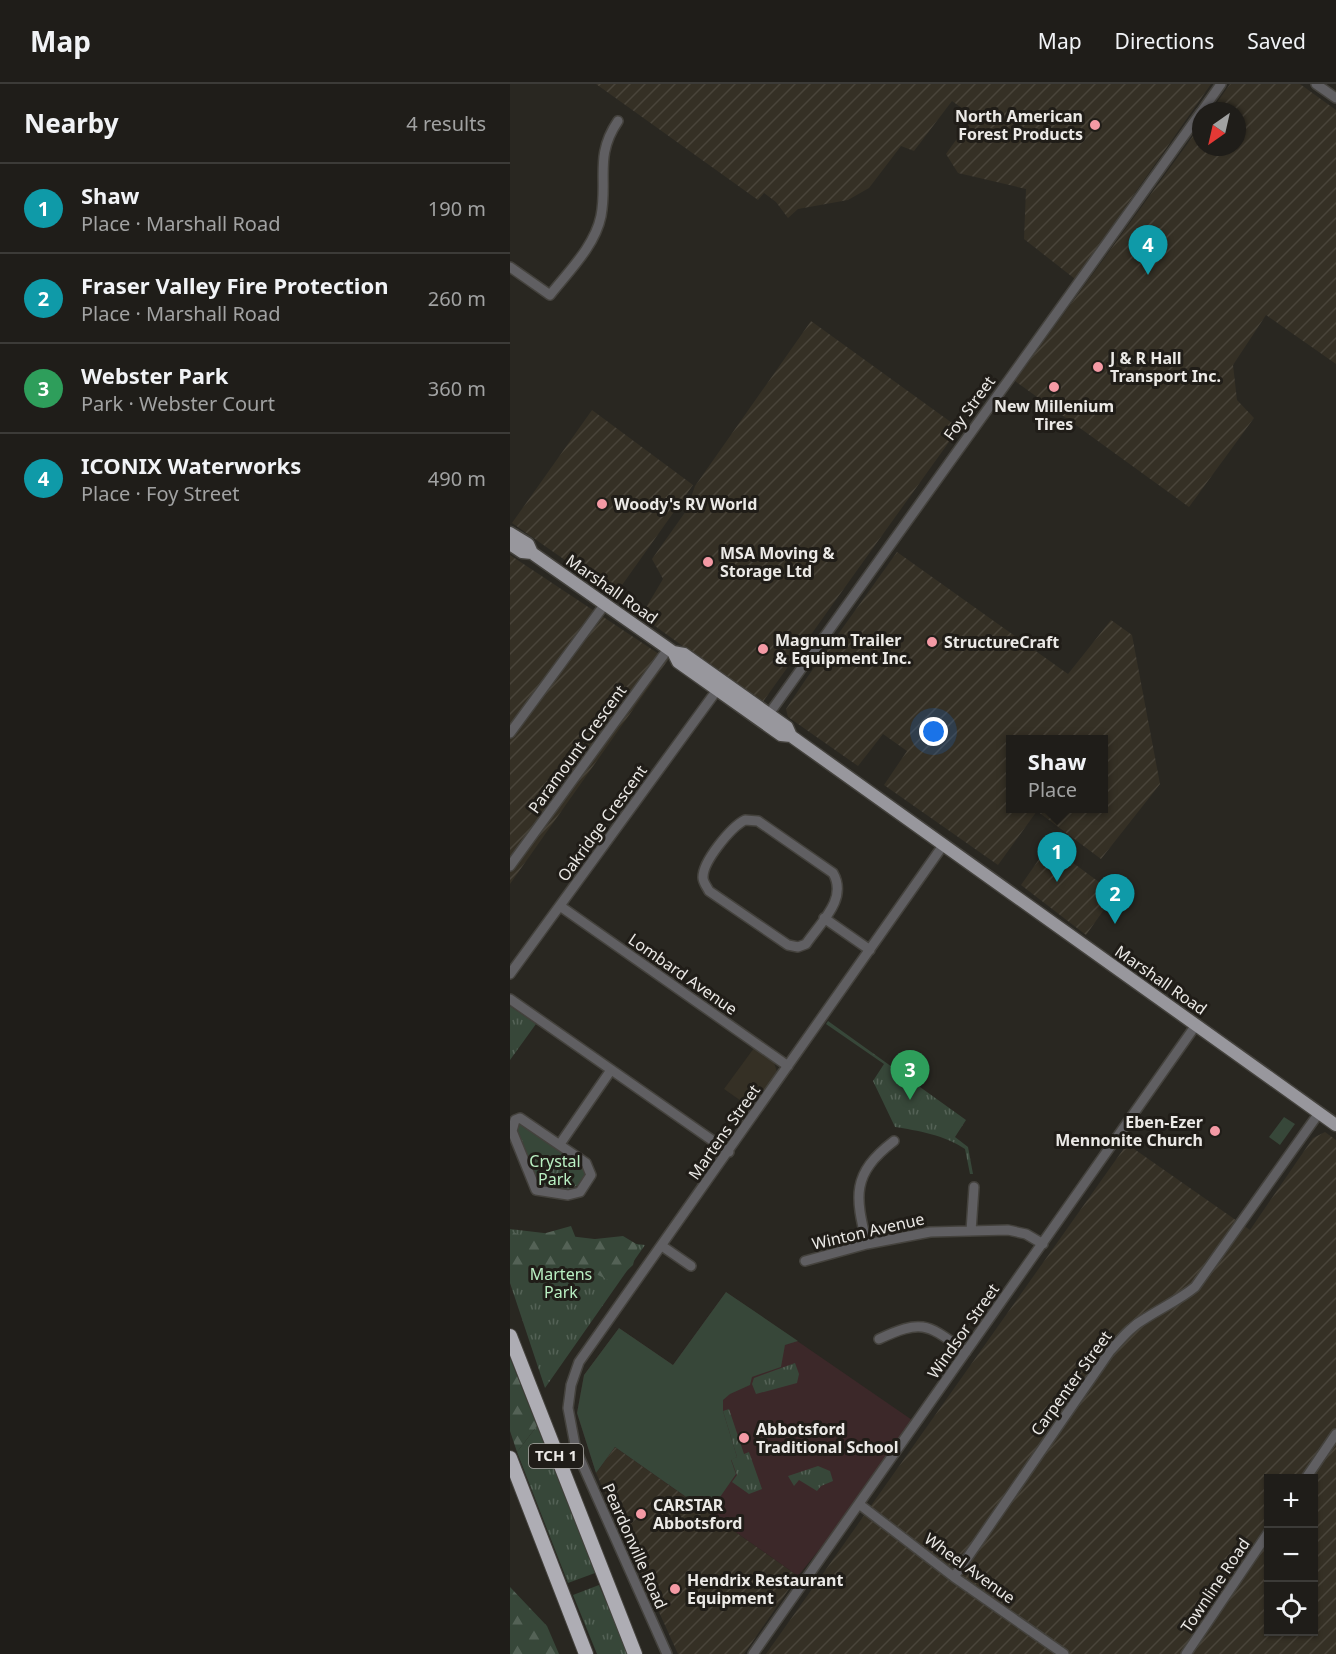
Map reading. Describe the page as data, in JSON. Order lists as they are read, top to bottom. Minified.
{"streets":{"highway":["TCH 1"],"main road":["Marshall Road"],"street":["Foy Street","Paramount Crescent","Oakridge Crescent","Lombard Avenue","Martens Street","Winton Avenue","Windsor Street","Carpenter Street","Peardonville Road","Wheel Avenue","Townline Road"]},"crossings":[["Foy Street","Marshall Road"],["Marshall Road","Paramount Crescent"],["Marshall Road","Oakridge Crescent"],["Marshall Road","Martens Street"],["Marshall Road","Windsor Street"],["Marshall Road","Carpenter Street"],["Oakridge Crescent","Lombard Avenue"],["Lombard Avenue","Martens Street"],["Martens Street","Peardonville Road"],["Winton Avenue","Windsor Street"],["Windsor Street","Wheel Avenue"],["Carpenter Street","Wheel Avenue"]],"parks":["Crystal Park","Martens Park"],"places":["North American Forest Products","J & R Hall Transport Inc.","New Millenium Tires","Woody's RV World","MSA Moving & Storage Ltd","StructureCraft","Magnum Trailer & Equipment Inc.","Eben-Ezer Mennonite Church","Abbotsford Traditional School","CARSTAR Abbotsford","Hendrix Restaurant Equipment"],"north":"bottom left","page":{"header":"Map","nav":["Map","Directions","Saved"],"heading":["Nearby","4 results"],"list":[{"mark":"1","name":"Shaw","note":"Place · Marshall Road","value":"190 m"},{"mark":"2","name":"Fraser Valley Fire Protection","note":"Place · Marshall Road","value":"260 m"},{"mark":"3","name":"Webster Park","note":"Park · Webster Court","value":"360 m"},{"mark":"4","name":"ICONIX Waterworks","note":"Place · Foy Street","value":"490 m"}],"pins":["4","1","2","3"],"popup":["Shaw","Place"],"map_buttons":["+","−"]}}
